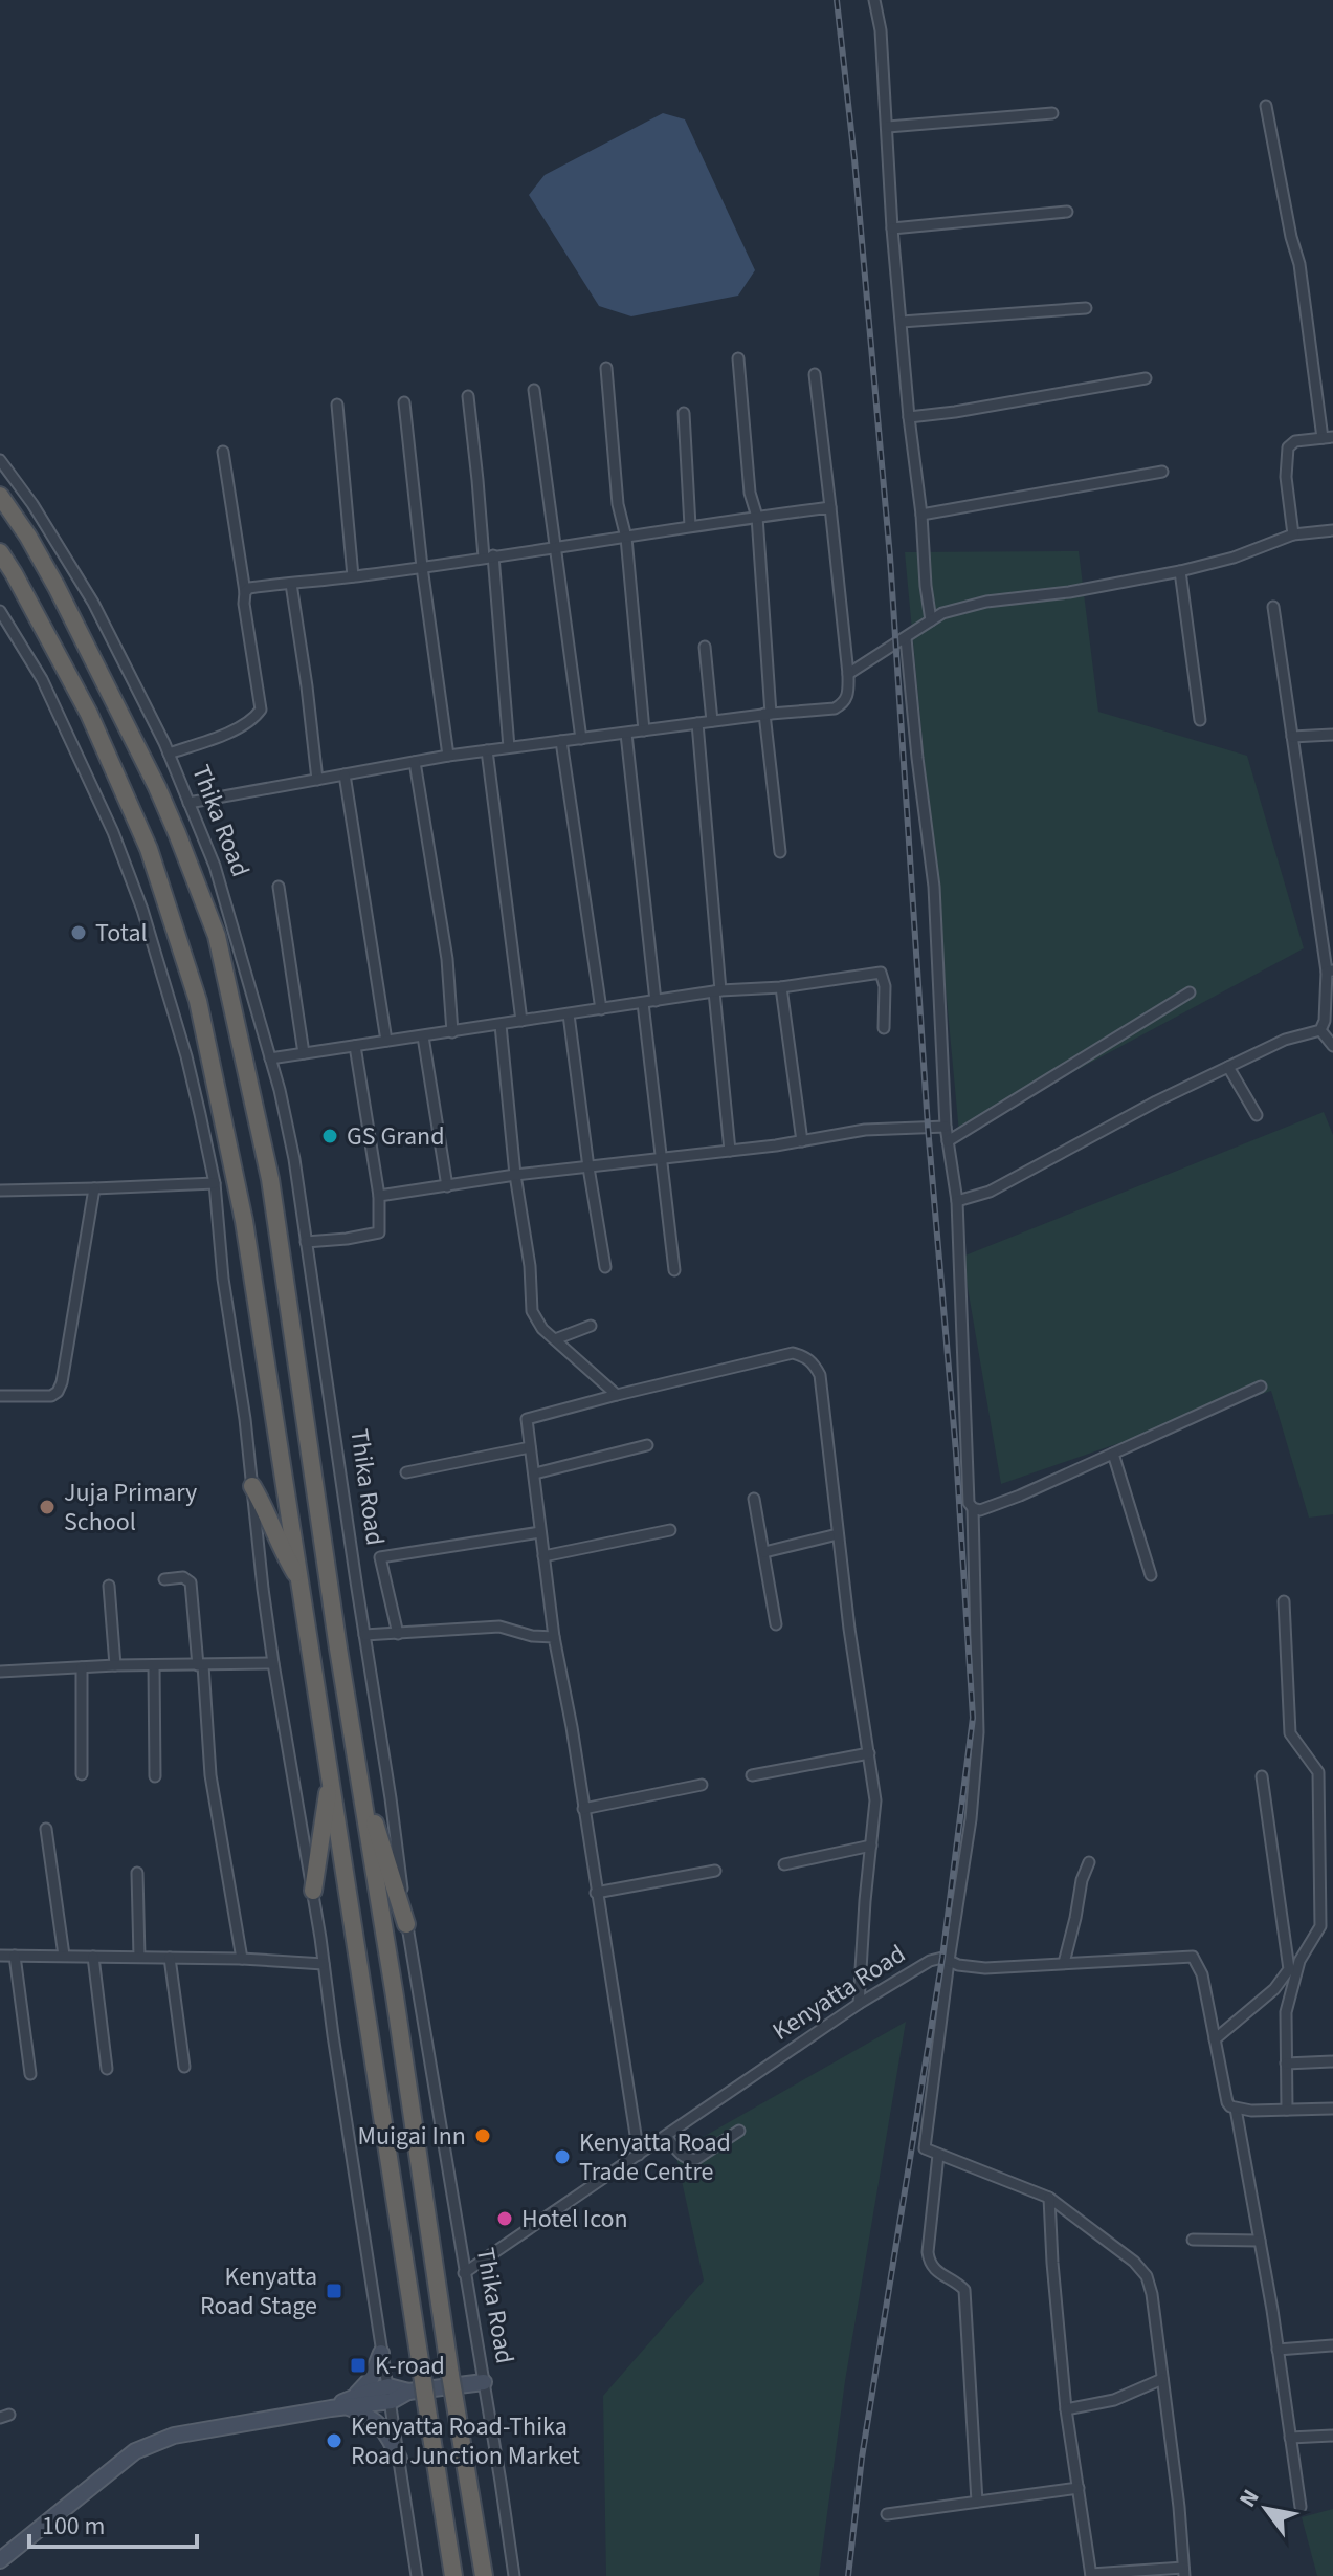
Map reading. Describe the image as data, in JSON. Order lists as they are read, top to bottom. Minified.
{"streets":{"highway":["Thika Road"],"street":["Kenyatta Road"]},"crossings":[["Thika Road","Kenyatta Road"]],"places":{"other":["Total","GS Grand","Juja Primary School","Muigai Inn","Kenyatta Road Trade Centre","Hotel Icon","Kenyatta Road-Thika Road Junction Market"],"transit":["Kenyatta Road Stage","K-road"]},"scale_bar":"100 m","north":"top left"}
